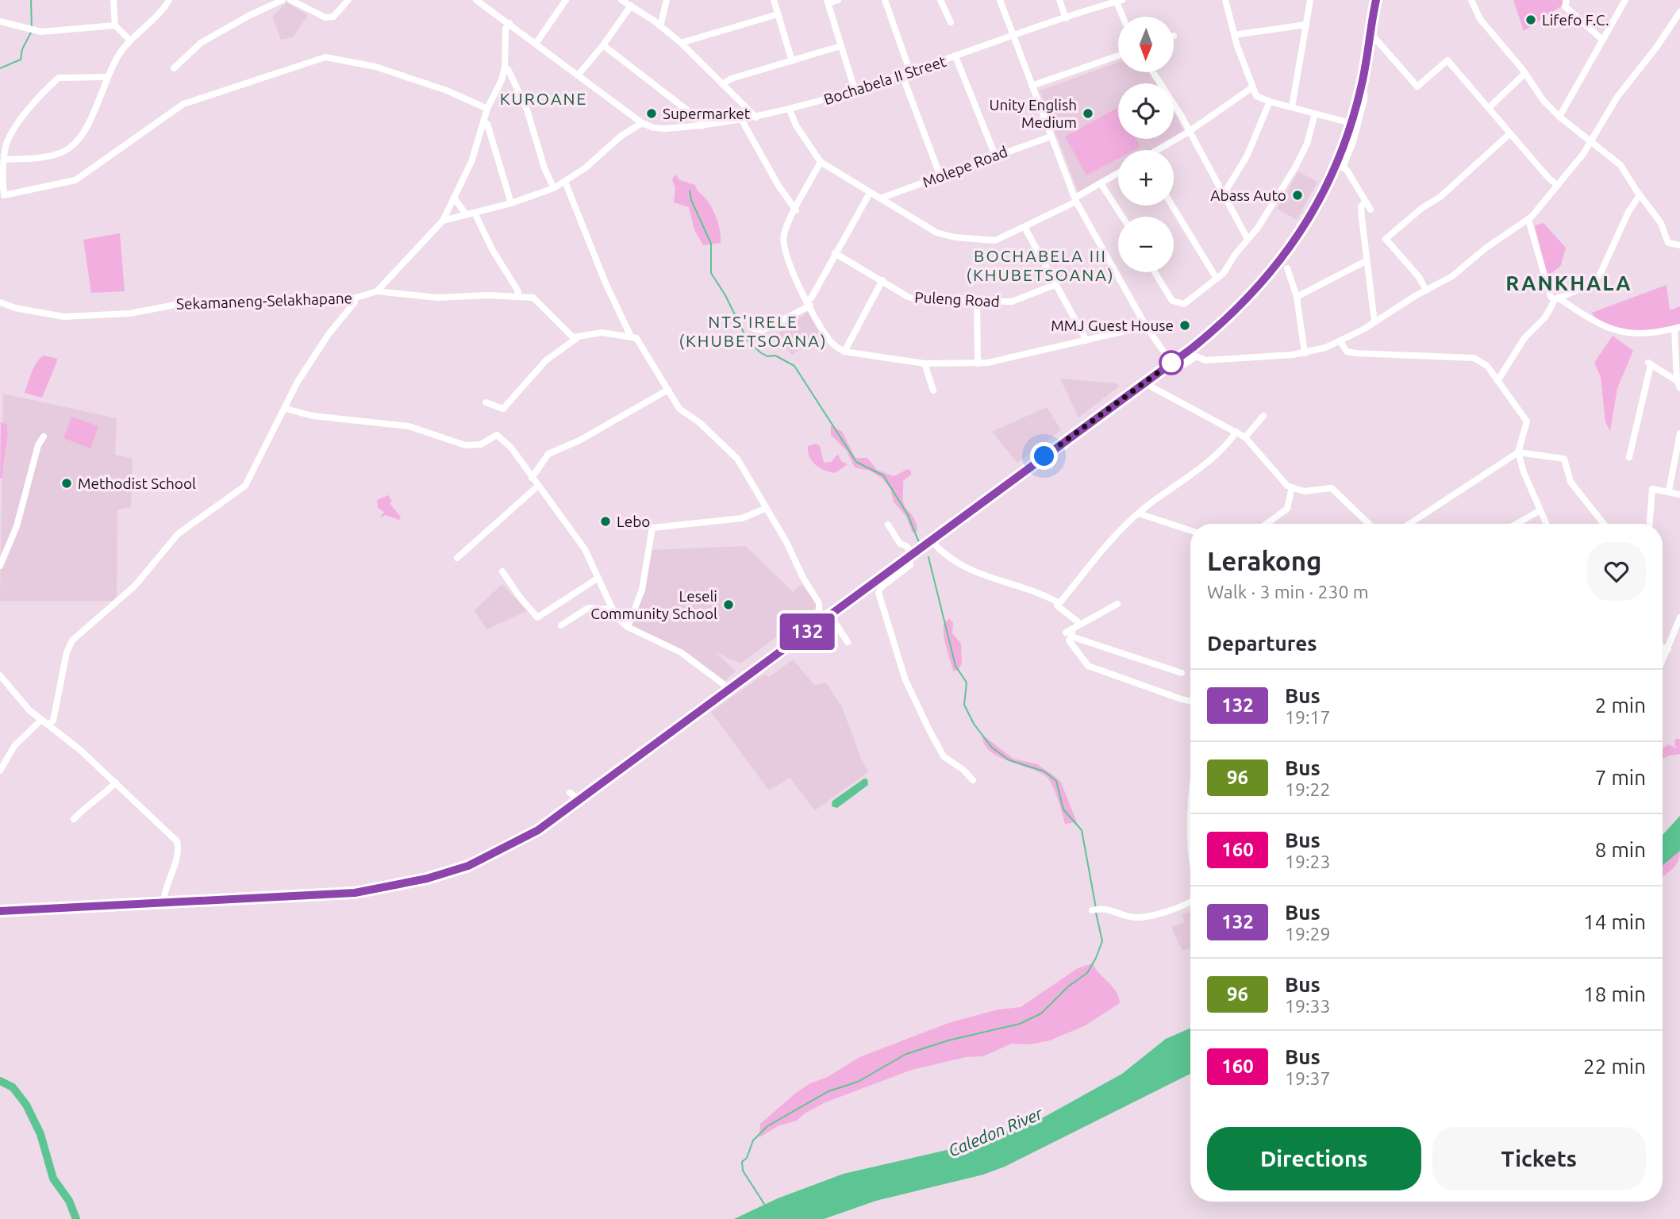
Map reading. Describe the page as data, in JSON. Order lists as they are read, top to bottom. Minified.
{"streets":{"street":["Bochabela II Street","Molepe Road","Puleng Road","Sekamaneng-Selakhapane"]},"districts":["KUROANE","BOCHABELA III (KHUBETSOANA)","RANKHALA","NTS'IRELE (KHUBETSOANA)"],"water":["Caledon River"],"places":["Lifefo F.C.","Supermarket","Unity English Medium","Abass Auto","MMJ Guest House","Methodist School","Lebo","Leseli Community School"],"lines":["bus line 132"],"north":"bottom","page":{"on_map":"132","map_buttons":["+","−"],"heading":[["Lerakong","Walk · 3 min · 230 m"],"Departures"],"list":[{"mark":"132","name":"Bus","note":"19:17","value":"2 min"},{"mark":"96","name":"Bus","note":"19:22","value":"7 min"},{"mark":"160","name":"Bus","note":"19:23","value":"8 min"},{"mark":"132","name":"Bus","note":"19:29","value":"14 min"},{"mark":"96","name":"Bus","note":"19:33","value":"18 min"},{"mark":"160","name":"Bus","note":"19:37","value":"22 min"}],"buttons":["Directions","Tickets"]}}
